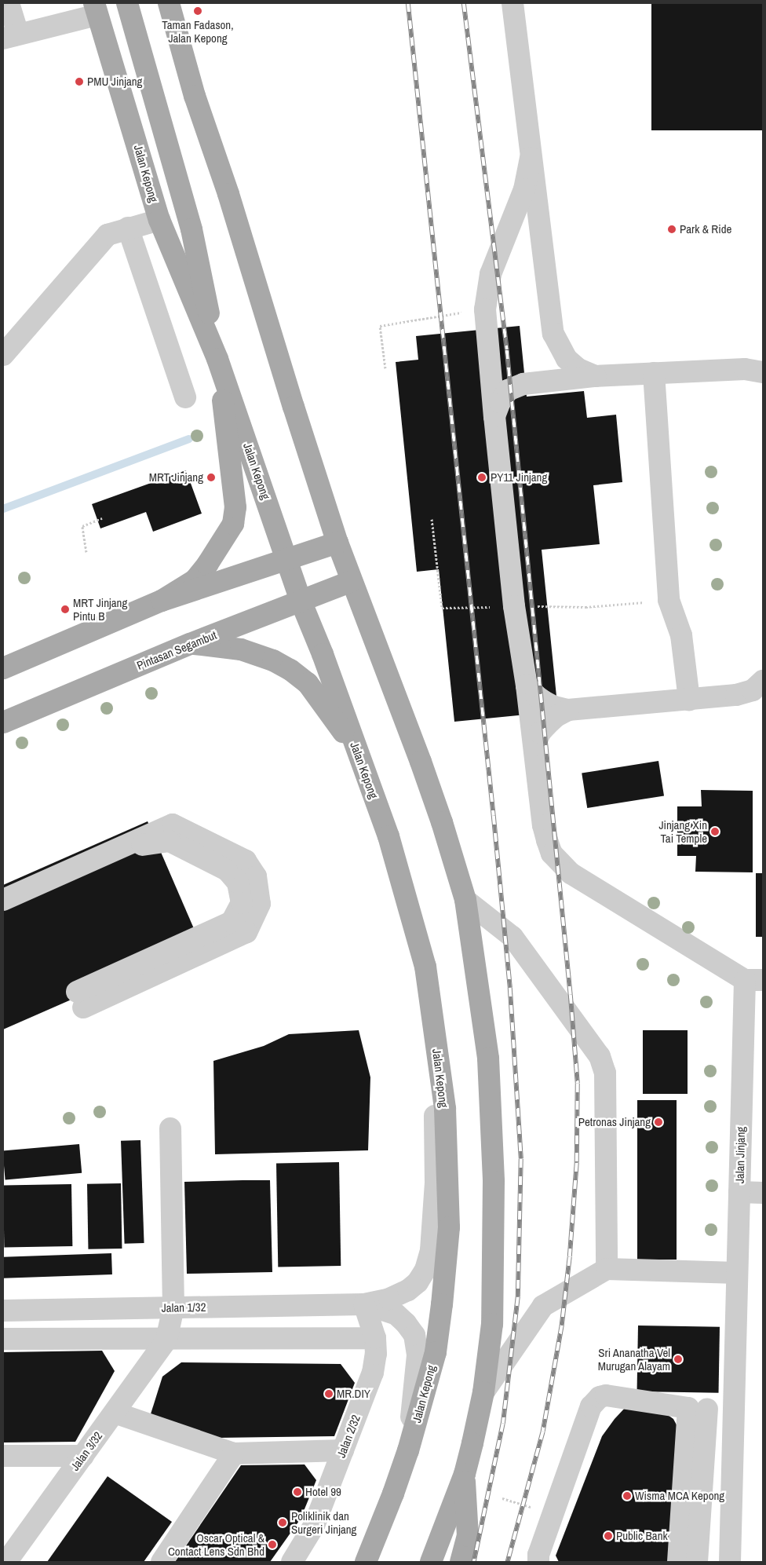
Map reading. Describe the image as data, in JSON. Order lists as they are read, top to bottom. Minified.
{"streets":{"main road":["Jalan Kepong","Pintasan Segambut"],"street":["Jalan Jinjang","Jalan 1/32","Jalan 2/32","Jalan 3/32"]},"crossings":[["Jalan Kepong","Pintasan Segambut"],["Jalan Kepong","Jalan 1/32"],["Jalan 1/32","Jalan 2/32"]],"places":["Taman Fadason, Jalan Kepong","PMU Jinjang","Park & Ride","MRT Jinjang","PY11 Jinjang","MRT Jinjang Pintu B","Jinjang Xin Tai Temple","Petronas Jinjang","Sri Ananatha Vel Murugan Alayam","MR.DIY","Hotel 99","Wisma MCA Kepong","Poliklinik dan Surgeri Jinjang","Public Bank","Oscar Optical & Contact Lens Sdn Bhd"]}
